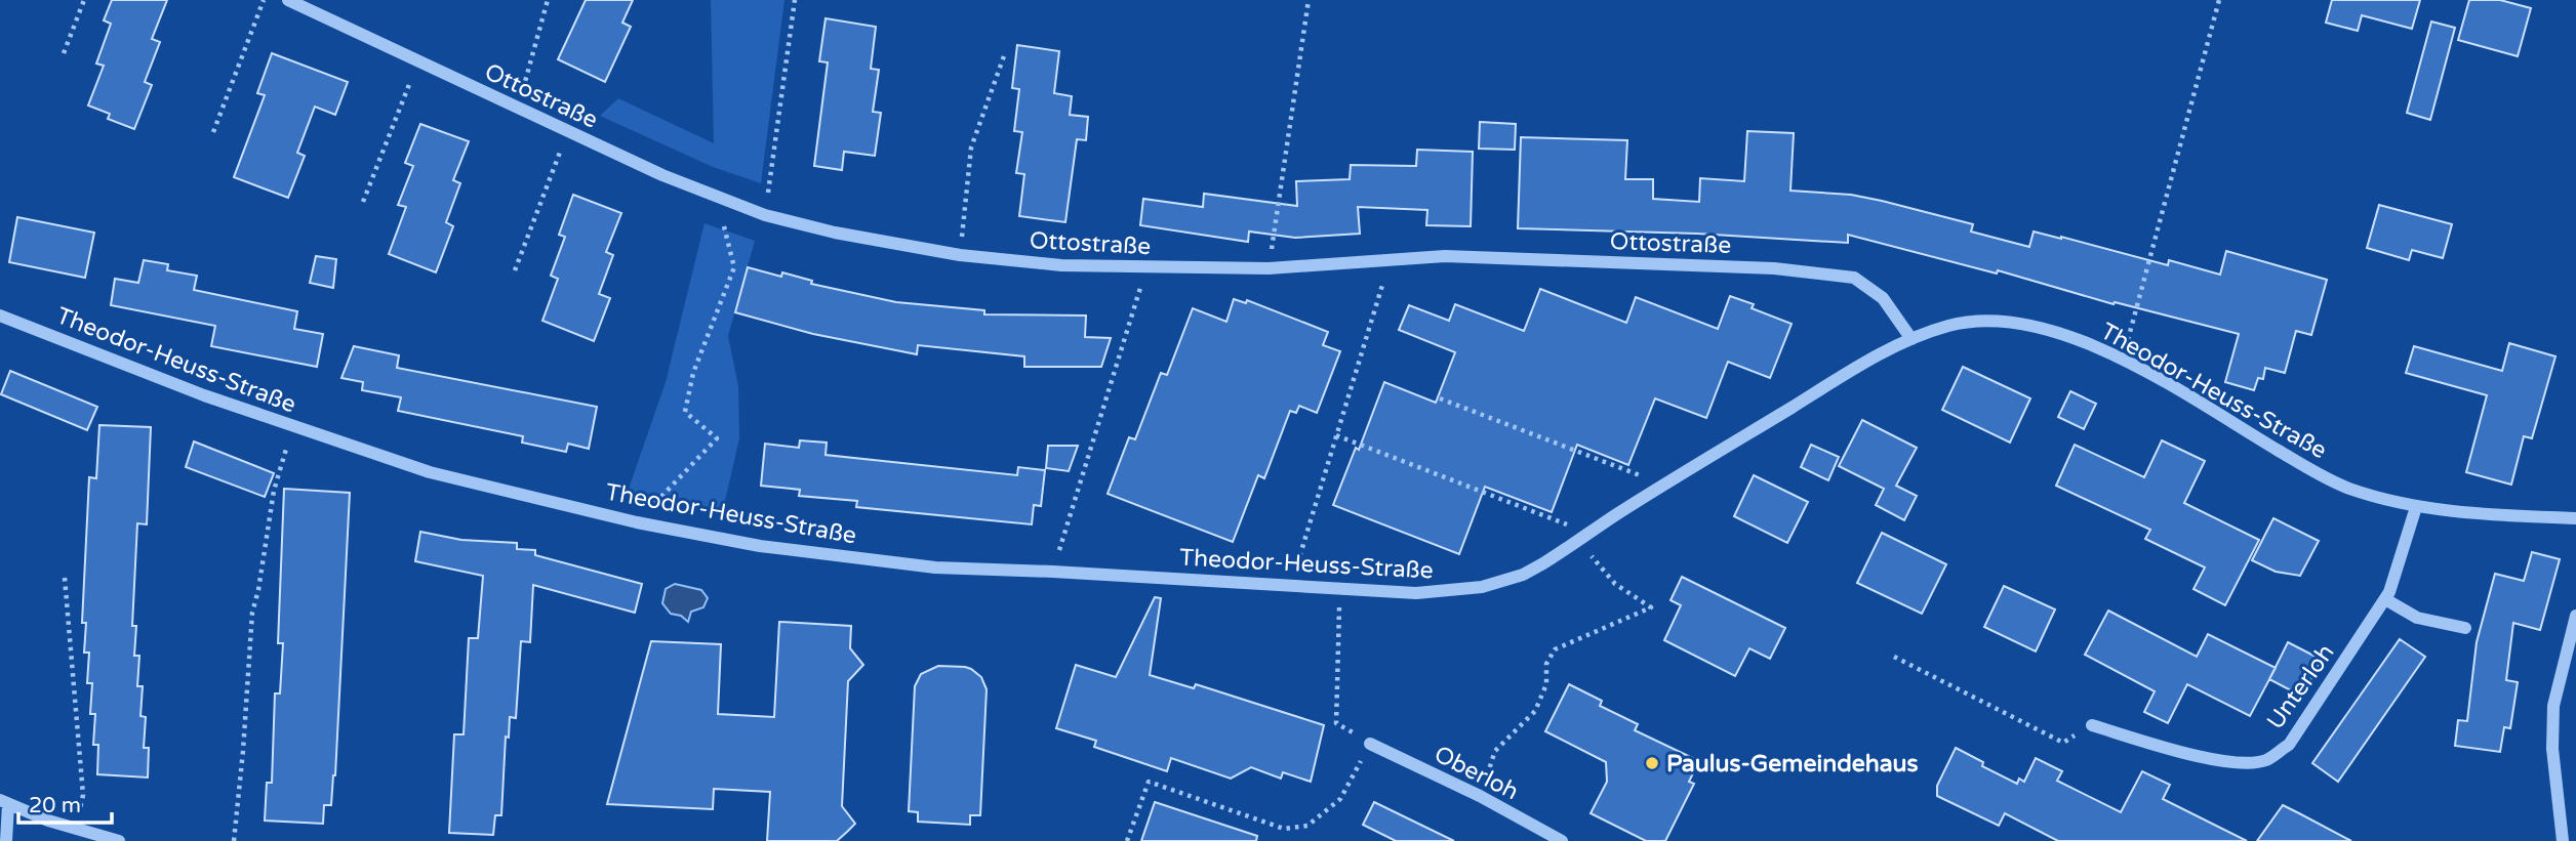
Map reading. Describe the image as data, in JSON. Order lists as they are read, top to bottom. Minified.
{"streets":{"street":["Ottostraße","Theodor-Heuss-Straße","Unterloh","Oberloh"]},"crossings":[["Ottostraße","Theodor-Heuss-Straße"],["Theodor-Heuss-Straße","Unterloh"]],"places":["Paulus-Gemeindehaus"],"scale_bar":"20 m"}
